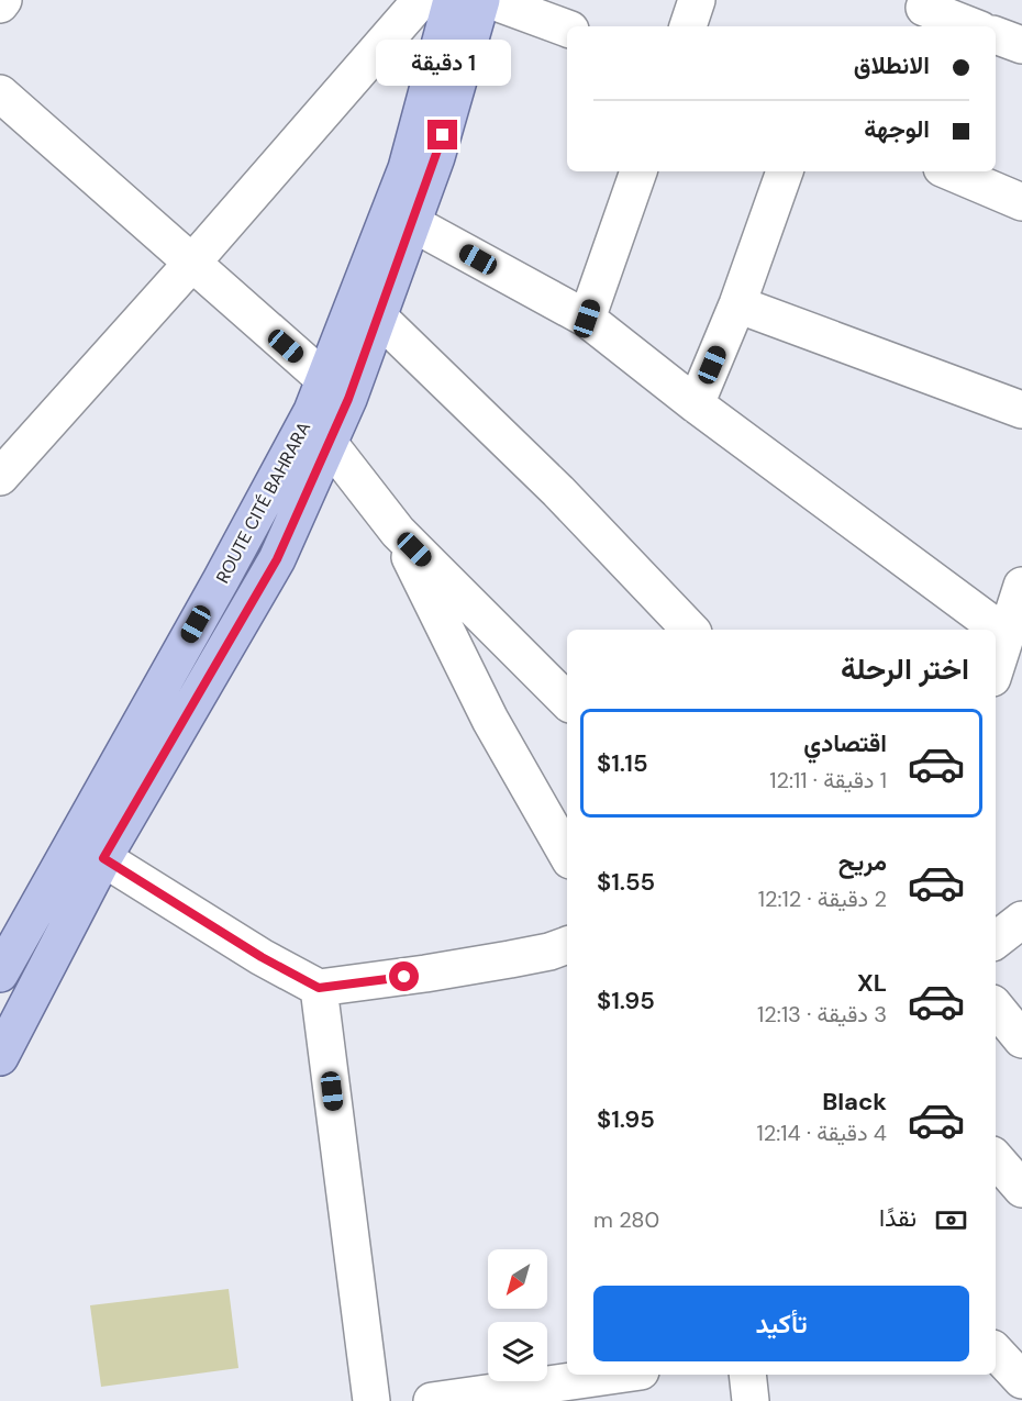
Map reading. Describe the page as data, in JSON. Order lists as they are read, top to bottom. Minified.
{"streets":{"main road":["ROUTE CITÉ BAHRARA"]},"north":"bottom left","page":{"banner":["الانطلاق","الوجهة"],"bubble":"1 دقيقة","heading":"اختر الرحلة","list":[{"name":"اقتصادي","note":"1 دقيقة · 12:11","value":"$1.15"},{"name":"مريح","note":"2 دقيقة · 12:12","value":"$1.55"},{"name":"XL","note":"3 دقيقة · 12:13","value":"$1.95"},{"name":"Black","note":"4 دقيقة · 12:14","value":"$1.95"}],"pay":["نقدًا","280 m"],"buttons":"تأكيد"}}
